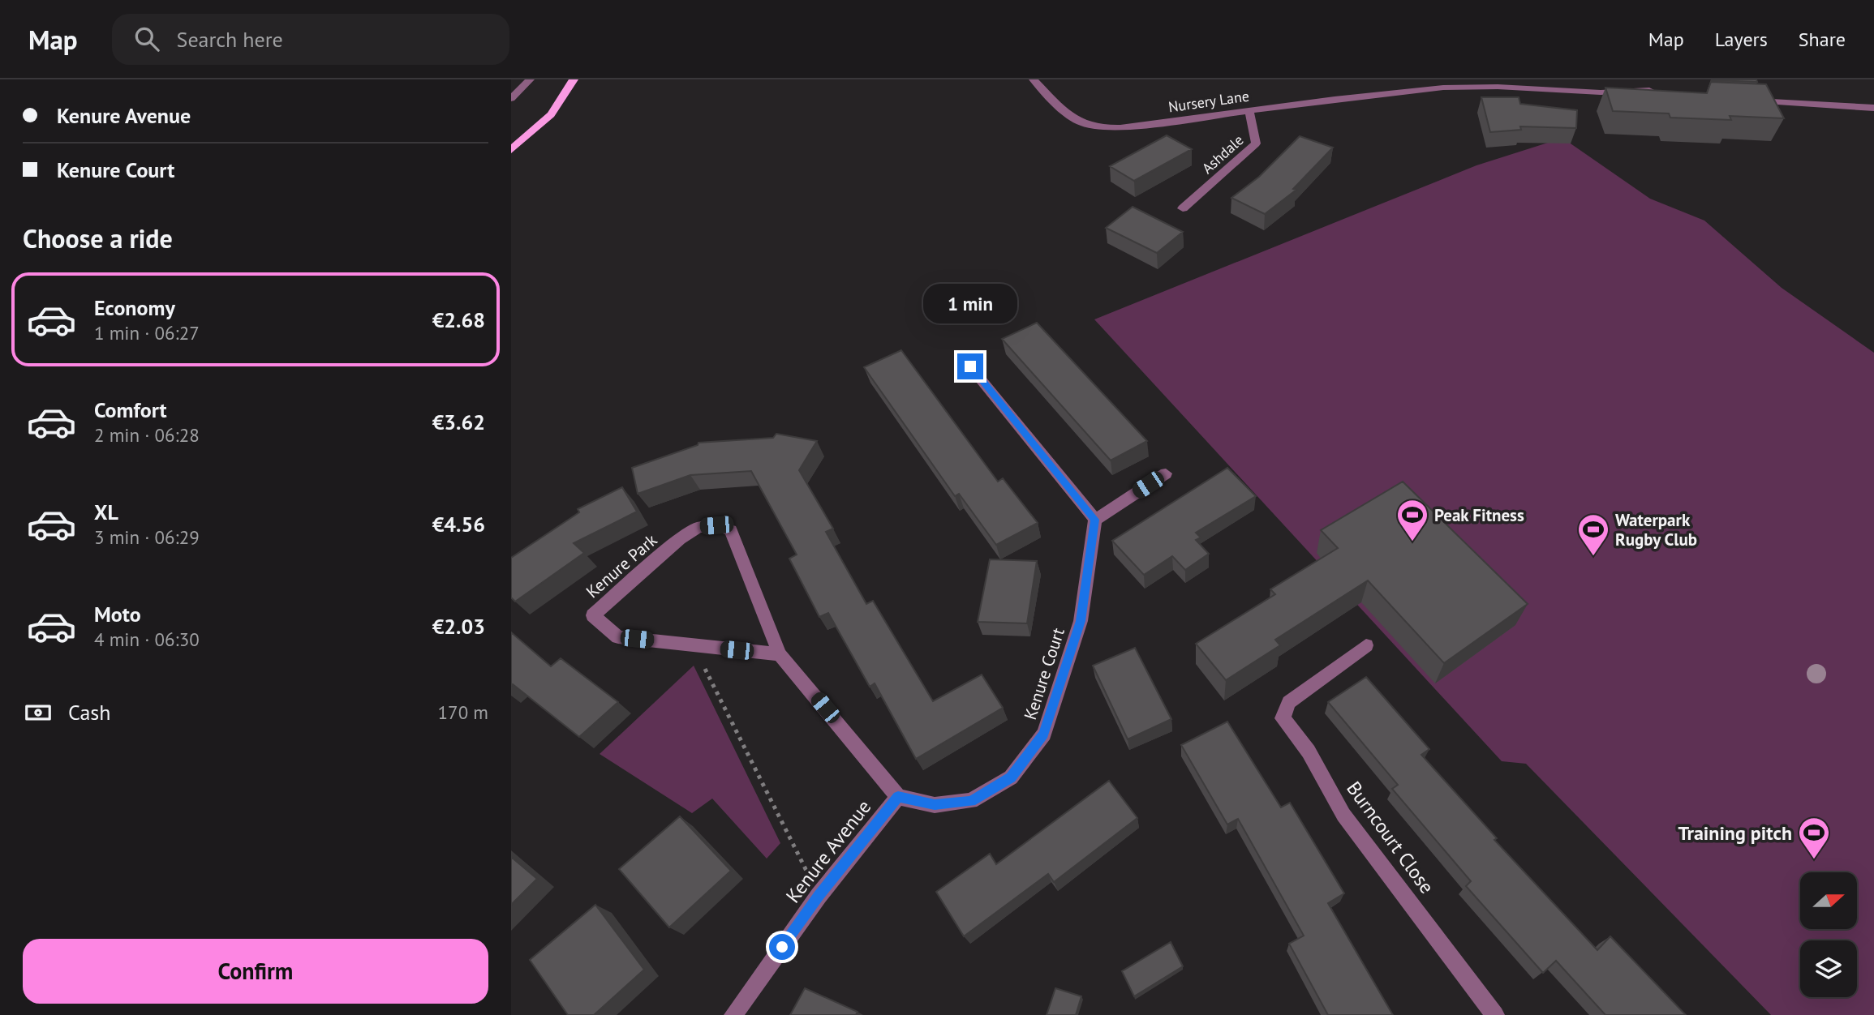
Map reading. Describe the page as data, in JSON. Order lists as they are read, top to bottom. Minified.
{"streets":{"street":["Nursery Lane","Ashdale","Kenure Park","Kenure Court","Burncourt Close","Kenure Avenue"]},"crossings":[["Nursery Lane","Ashdale"],["Kenure Park","Kenure Court"],["Kenure Park","Kenure Avenue"],["Kenure Court","Kenure Avenue"]],"places":{"sports":["Peak Fitness","Waterpark Rugby Club","Training pitch"]},"north":"right","page":{"header":"Map","search":"Search here","nav":["Map","Layers","Share"],"banner":["Kenure Avenue","Kenure Court"],"heading":"Choose a ride","list":[{"name":"Economy","note":"1 min · 06:27","value":"€2.68"},{"name":"Comfort","note":"2 min · 06:28","value":"€3.62"},{"name":"XL","note":"3 min · 06:29","value":"€4.56"},{"name":"Moto","note":"4 min · 06:30","value":"€2.03"}],"bubble":"1 min","pay":["Cash","170 m"],"buttons":"Confirm"}}
